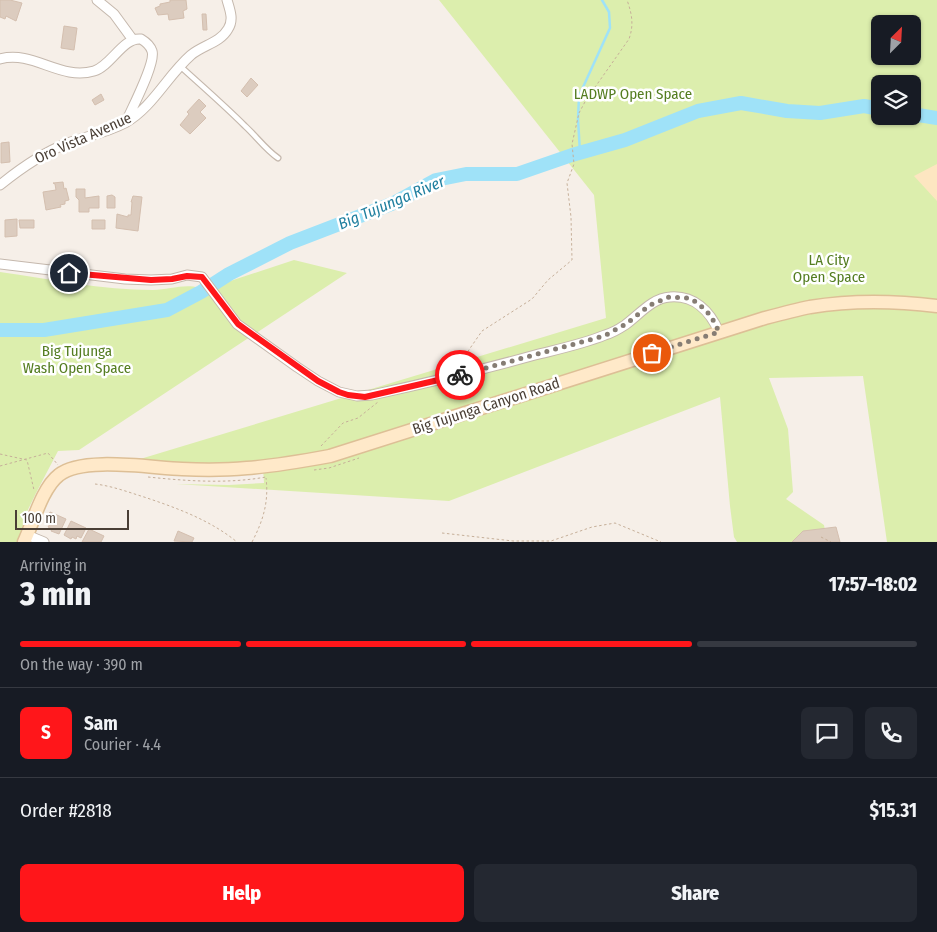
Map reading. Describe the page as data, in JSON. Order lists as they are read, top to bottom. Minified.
{"streets":{"street":["Oro Vista Avenue","Big Tujunga Canyon Road"]},"water":["Big Tujunga River"],"parks":["LADWP Open Space","LA City Open Space","Big Tujunga Wash Open Space"],"scale_bar":"100 m","north":"top right","page":{"scale":"100 m","heading":["3 min","Arriving in","17:57–18:02"],"panel":["Sam","Courier · 4.4","Order #2818","$15.31"],"bar":"On the way · 390 m","round":"S","buttons":["Help","Share"]}}
